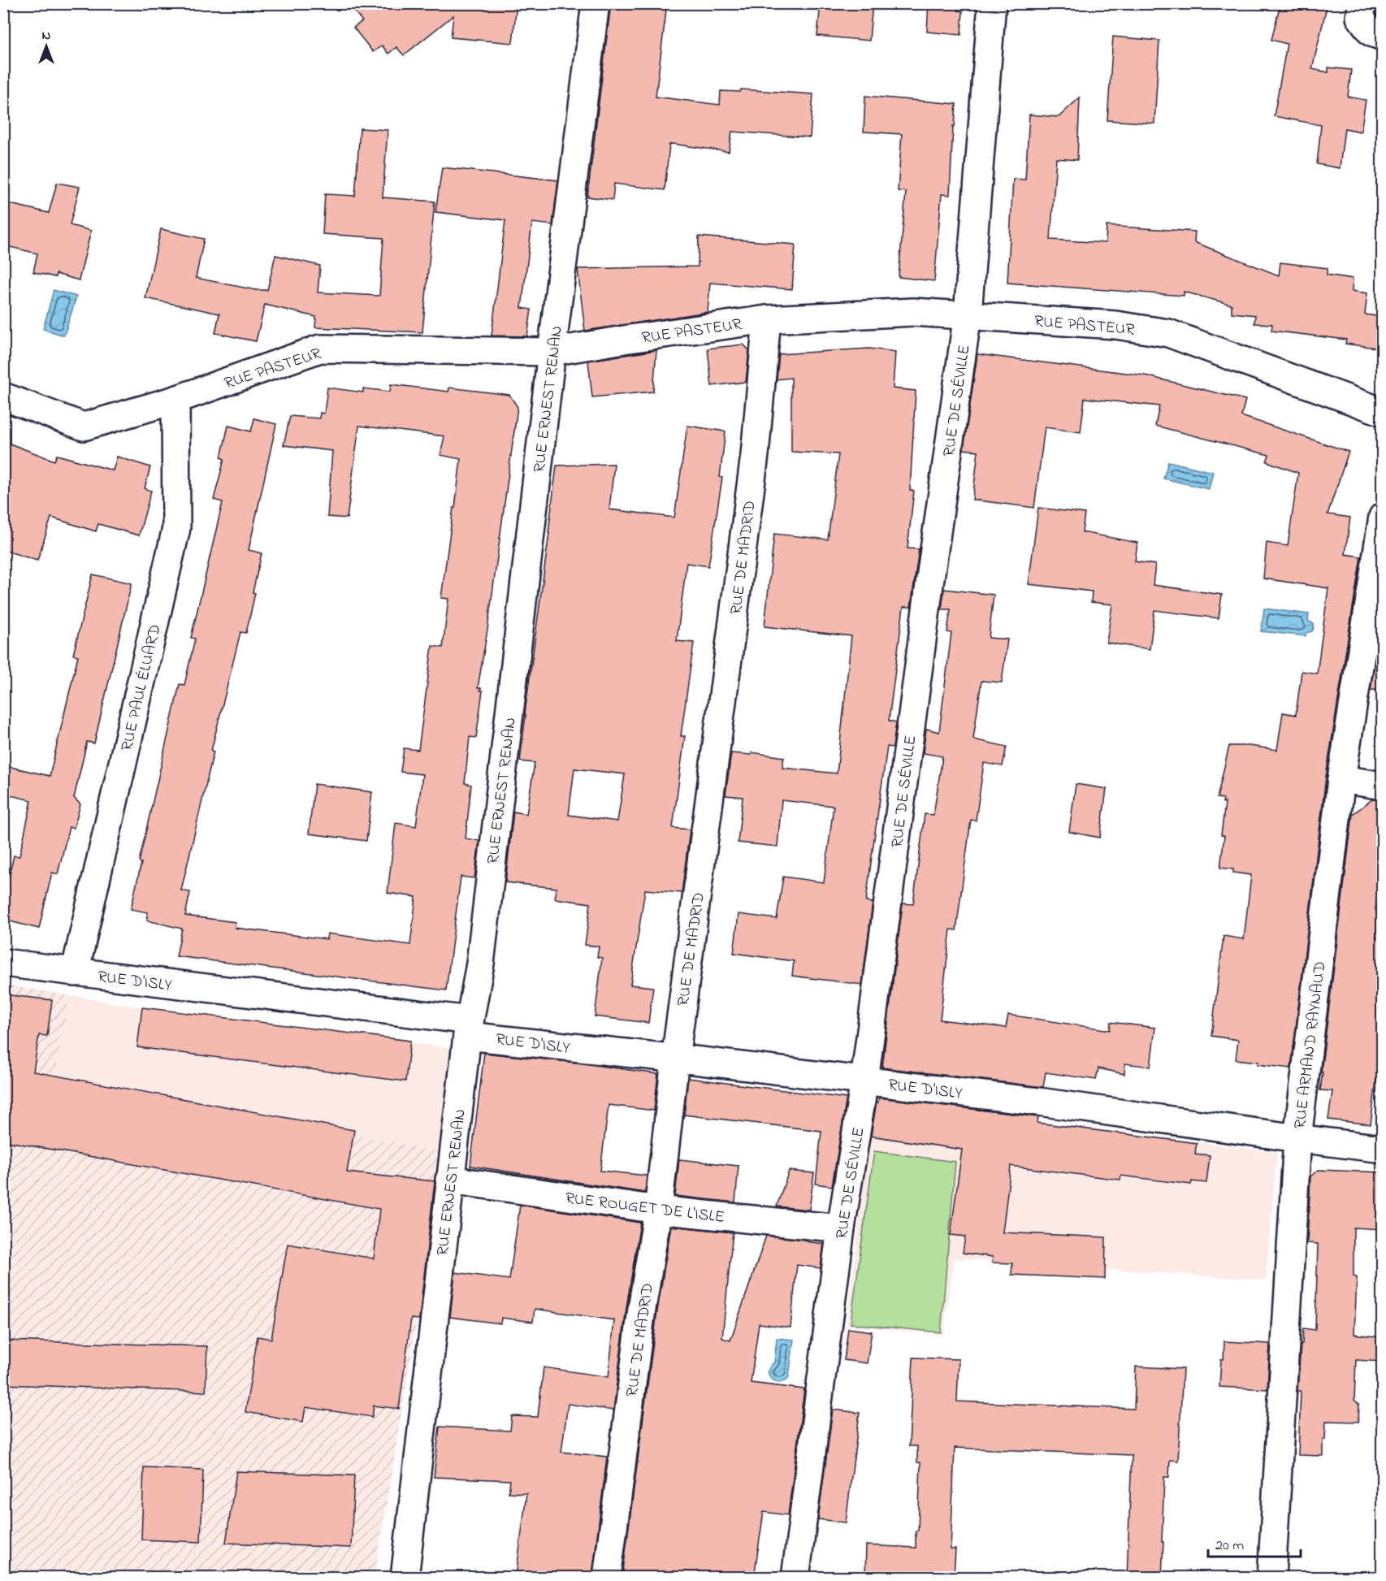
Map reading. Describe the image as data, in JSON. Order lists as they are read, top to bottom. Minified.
{"streets":{"street":["RUE PASTEUR","RUE ERNEST RENAN","RUE DE SÉVILLE","RUE DE MADRID","RUE PAUL ÉLUARD","RUE D'ISLY","RUE ARMAND RAYNAUD","RUE ROUGET DE L'ISLE"]},"crossings":[["RUE PASTEUR","RUE ERNEST RENAN"],["RUE PASTEUR","RUE DE SÉVILLE"],["RUE PASTEUR","RUE DE MADRID"],["RUE PASTEUR","RUE PAUL ÉLUARD"],["RUE ERNEST RENAN","RUE D'ISLY"],["RUE ERNEST RENAN","RUE ROUGET DE L'ISLE"],["RUE DE SÉVILLE","RUE D'ISLY"],["RUE DE SÉVILLE","RUE ROUGET DE L'ISLE"],["RUE DE MADRID","RUE D'ISLY"],["RUE DE MADRID","RUE ROUGET DE L'ISLE"],["RUE PAUL ÉLUARD","RUE D'ISLY"],["RUE D'ISLY","RUE ARMAND RAYNAUD"]],"scale_bar":"20 m","north":"top"}
